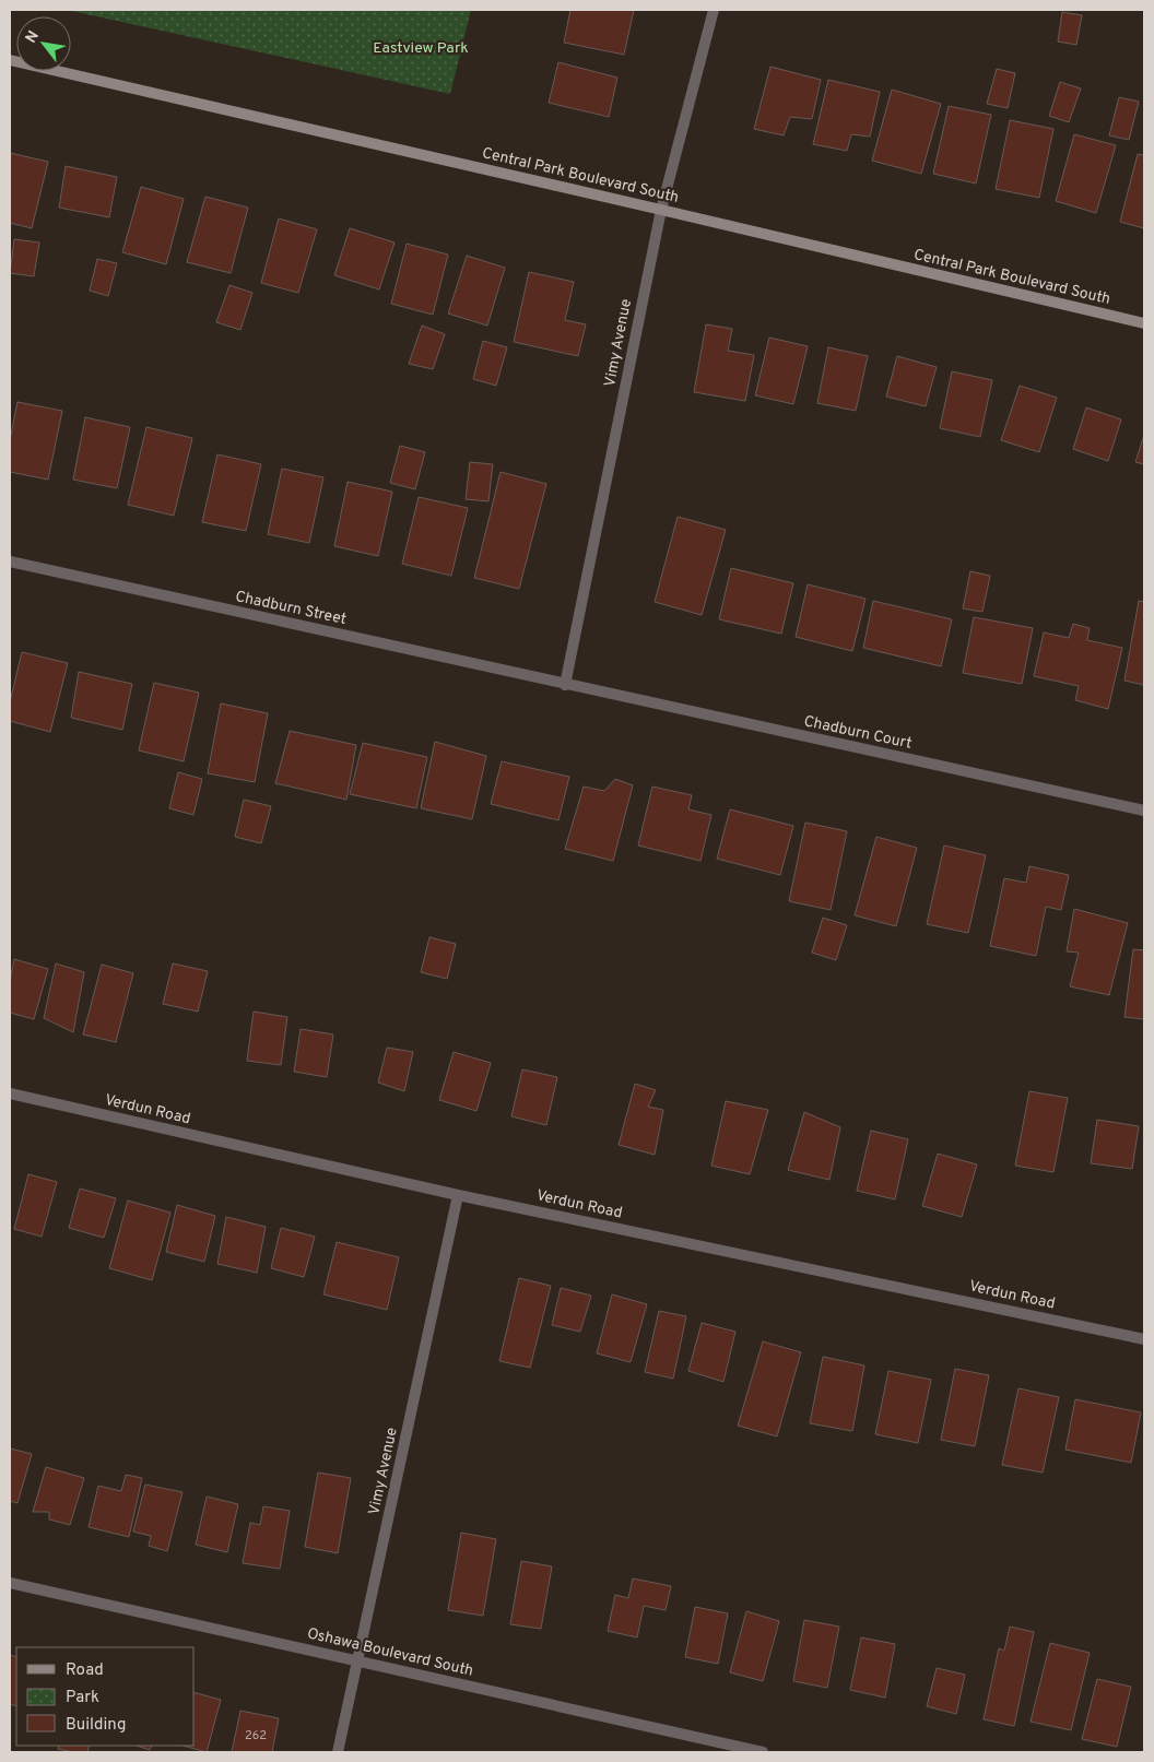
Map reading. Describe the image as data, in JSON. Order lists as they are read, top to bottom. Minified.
{"streets":{"street":["Central Park Boulevard South","Vimy Avenue","Chadburn Street","Chadburn Court","Verdun Road","Oshawa Boulevard South"]},"crossings":[["Central Park Boulevard South","Vimy Avenue"],["Vimy Avenue","Chadburn Street"],["Vimy Avenue","Chadburn Court"],["Vimy Avenue","Verdun Road"],["Vimy Avenue","Oshawa Boulevard South"],["Chadburn Street","Chadburn Court"]],"parks":["Eastview Park"],"house_numbers":["262"],"legend":["Road","Park","Building"],"north":"top left"}
